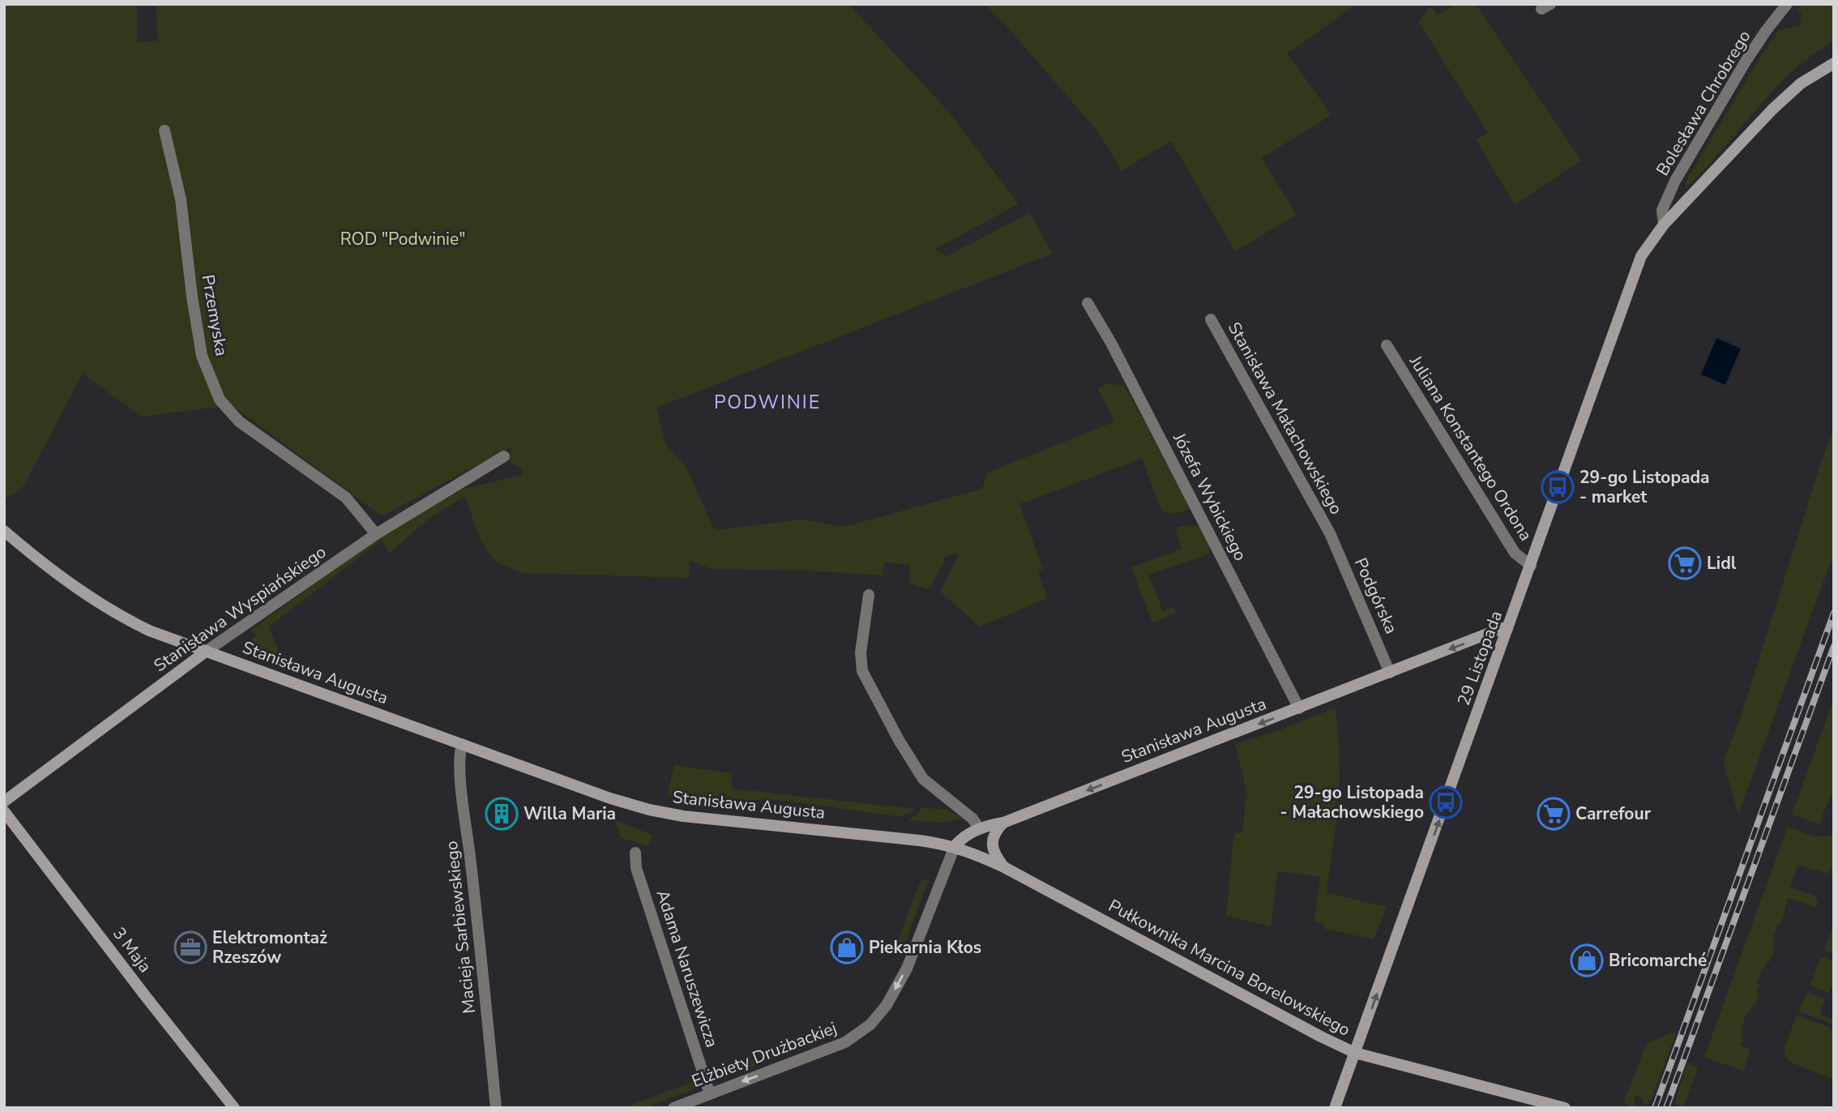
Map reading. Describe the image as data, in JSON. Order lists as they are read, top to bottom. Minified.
{"streets":{"street":["Bolesława Chrobrego","Przemyska","Stanisława Małachowskiego","Juliana Konstantego Ordona","Józefa Wybickiego","Podgórska","Stanisława Wyspiańskiego","29 Listopada","Stanisława Augusta","Macieja Sarbiewskiego","3 Maja","Pułkownika Marcina Borelowskiego","Adama Naruszewicza","Elżbiety Drużbackiej"]},"crossings":[["Bolesława Chrobrego","29 Listopada"],["Przemyska","Stanisława Wyspiańskiego"],["Stanisława Małachowskiego","Podgórska"],["Juliana Konstantego Ordona","29 Listopada"],["Józefa Wybickiego","Stanisława Augusta"],["Podgórska","Stanisława Augusta"],["Stanisława Wyspiańskiego","Stanisława Augusta"],["29 Listopada","Stanisława Augusta"],["29 Listopada","Pułkownika Marcina Borelowskiego"],["Stanisława Augusta","Macieja Sarbiewskiego"],["Stanisława Augusta","Pułkownika Marcina Borelowskiego"],["Stanisława Augusta","Elżbiety Drużbackiej"],["Pułkownika Marcina Borelowskiego","Elżbiety Drużbackiej"],["Adama Naruszewicza","Elżbiety Drużbackiej"]],"one_way":["29 Listopada","Elżbiety Drużbackiej"],"districts":["PODWINIE"],"parks":["ROD \"Podwinie\""],"places":{"bus stop":["29-go Listopada - market","29-go Listopada - Małachowskiego"],"supermarket":["Lidl","Carrefour"],"building":["Willa Maria"],"office":["Elektromontaż Rzeszów"],"shop":["Piekarnia Kłos","Bricomarché"]}}
